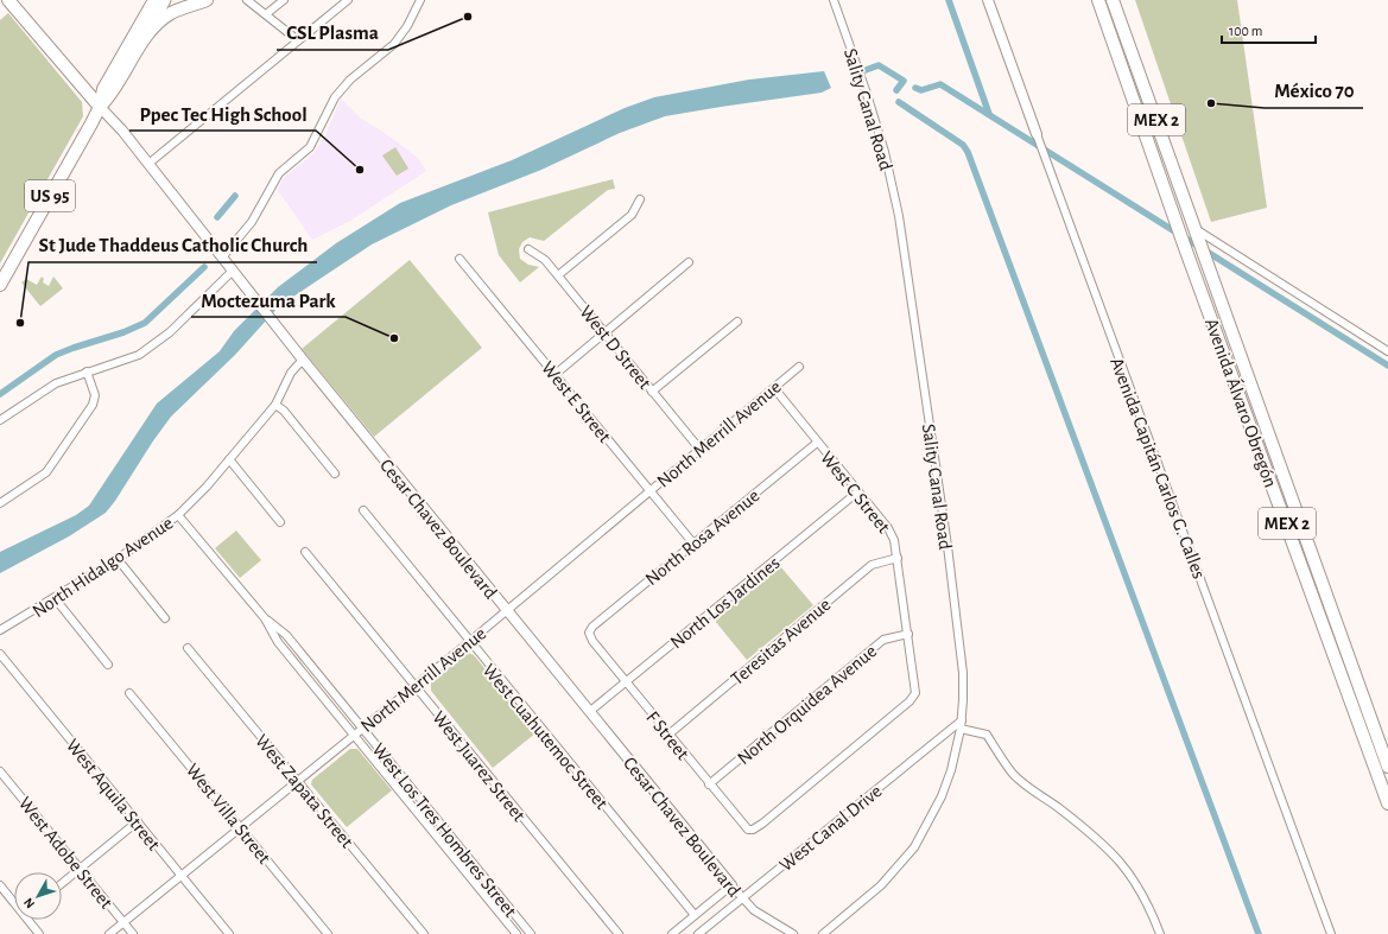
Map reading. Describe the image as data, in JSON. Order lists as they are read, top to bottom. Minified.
{"streets":{"highway":["MEX 2","US 95","Avenida Álvaro Obregón"],"street":["Sality Canal Road","West D Street","West E Street","North Merrill Avenue","Avenida Capitán Carlos G. Calles","West C Street","Cesar Chavez Boulevard","North Rosa Avenue","North Hidalgo Avenue","North Los Jardines","Teresitas Avenue","North Orquidea Avenue","F Street","West Cuahutemoc Street","West Juarez Street","West Zapata Street","West Aquila Street","West Villa Street","West Canal Drive","West Los Tres Hombres Street","West Adobe Street"]},"crossings":[["Sality Canal Road","West Canal Drive"],["US 95","Cesar Chavez Boulevard"],["West D Street","North Merrill Avenue"],["West E Street","North Merrill Avenue"],["West E Street","North Rosa Avenue"],["North Merrill Avenue","West C Street"],["North Merrill Avenue","Cesar Chavez Boulevard"],["North Merrill Avenue","West Cuahutemoc Street"],["North Merrill Avenue","West Juarez Street"],["North Merrill Avenue","West Zapata Street"],["North Merrill Avenue","West Aquila Street"],["North Merrill Avenue","West Villa Street"],["North Merrill Avenue","West Los Tres Hombres Street"],["North Merrill Avenue","West Adobe Street"],["West C Street","North Rosa Avenue"],["West C Street","North Los Jardines"],["West C Street","Teresitas Avenue"],["West C Street","North Orquidea Avenue"],["West C Street","F Street"],["Cesar Chavez Boulevard","North Hidalgo Avenue"],["Cesar Chavez Boulevard","North Los Jardines"],["Cesar Chavez Boulevard","West Canal Drive"],["North Rosa Avenue","F Street"],["North Hidalgo Avenue","West Los Tres Hombres Street"],["North Los Jardines","F Street"],["Teresitas Avenue","F Street"],["North Orquidea Avenue","F Street"]],"places":["CSL Plasma","México 70","Ppec Tec High School","St Jude Thaddeus Catholic Church","Moctezuma Park"],"scale_bar":"100 m","north":"bottom left"}
